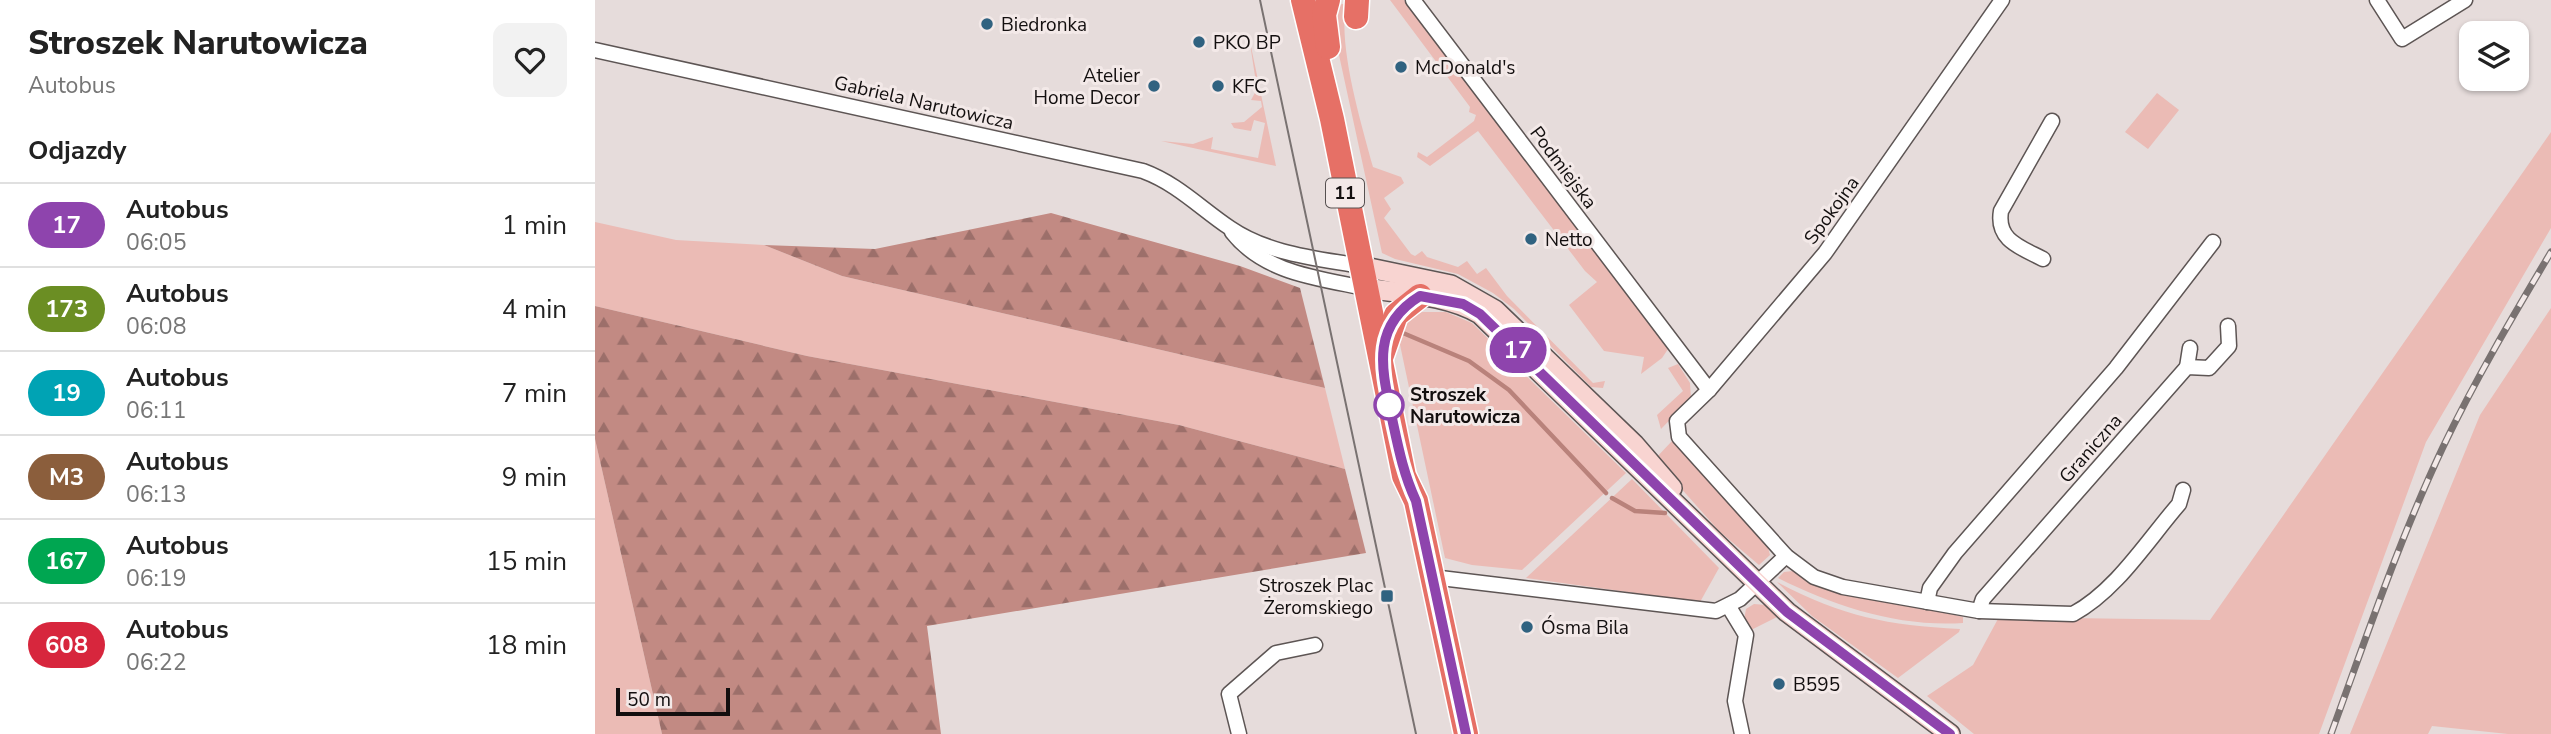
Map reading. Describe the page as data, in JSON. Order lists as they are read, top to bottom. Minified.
{"streets":{"highway":["11"],"street":["Gabriela Narutowicza","Podmiejska","Spokojna","Graniczna"]},"crossings":[["Gabriela Narutowicza","11"],["Podmiejska","Spokojna"]],"places":{"other":["Biedronka","PKO BP","McDonald's","Atelier Home Decor","KFC","Netto","Stroszek Narutowicza","Ósma Bila","B595"],"transit":["Stroszek Plac Żeromskiego"]},"lines":["bus line 17"],"scale_bar":"50 m","page":{"heading":[["Stroszek Narutowicza","Autobus"],"Odjazdy"],"on_map":"17","list":[{"mark":"17","name":"Autobus","note":"06:05","value":"1 min"},{"mark":"173","name":"Autobus","note":"06:08","value":"4 min"},{"mark":"19","name":"Autobus","note":"06:11","value":"7 min"},{"mark":"M3","name":"Autobus","note":"06:13","value":"9 min"},{"mark":"167","name":"Autobus","note":"06:19","value":"15 min"},{"mark":"608","name":"Autobus","note":"06:22","value":"18 min"}],"scale":"50 m"}}
